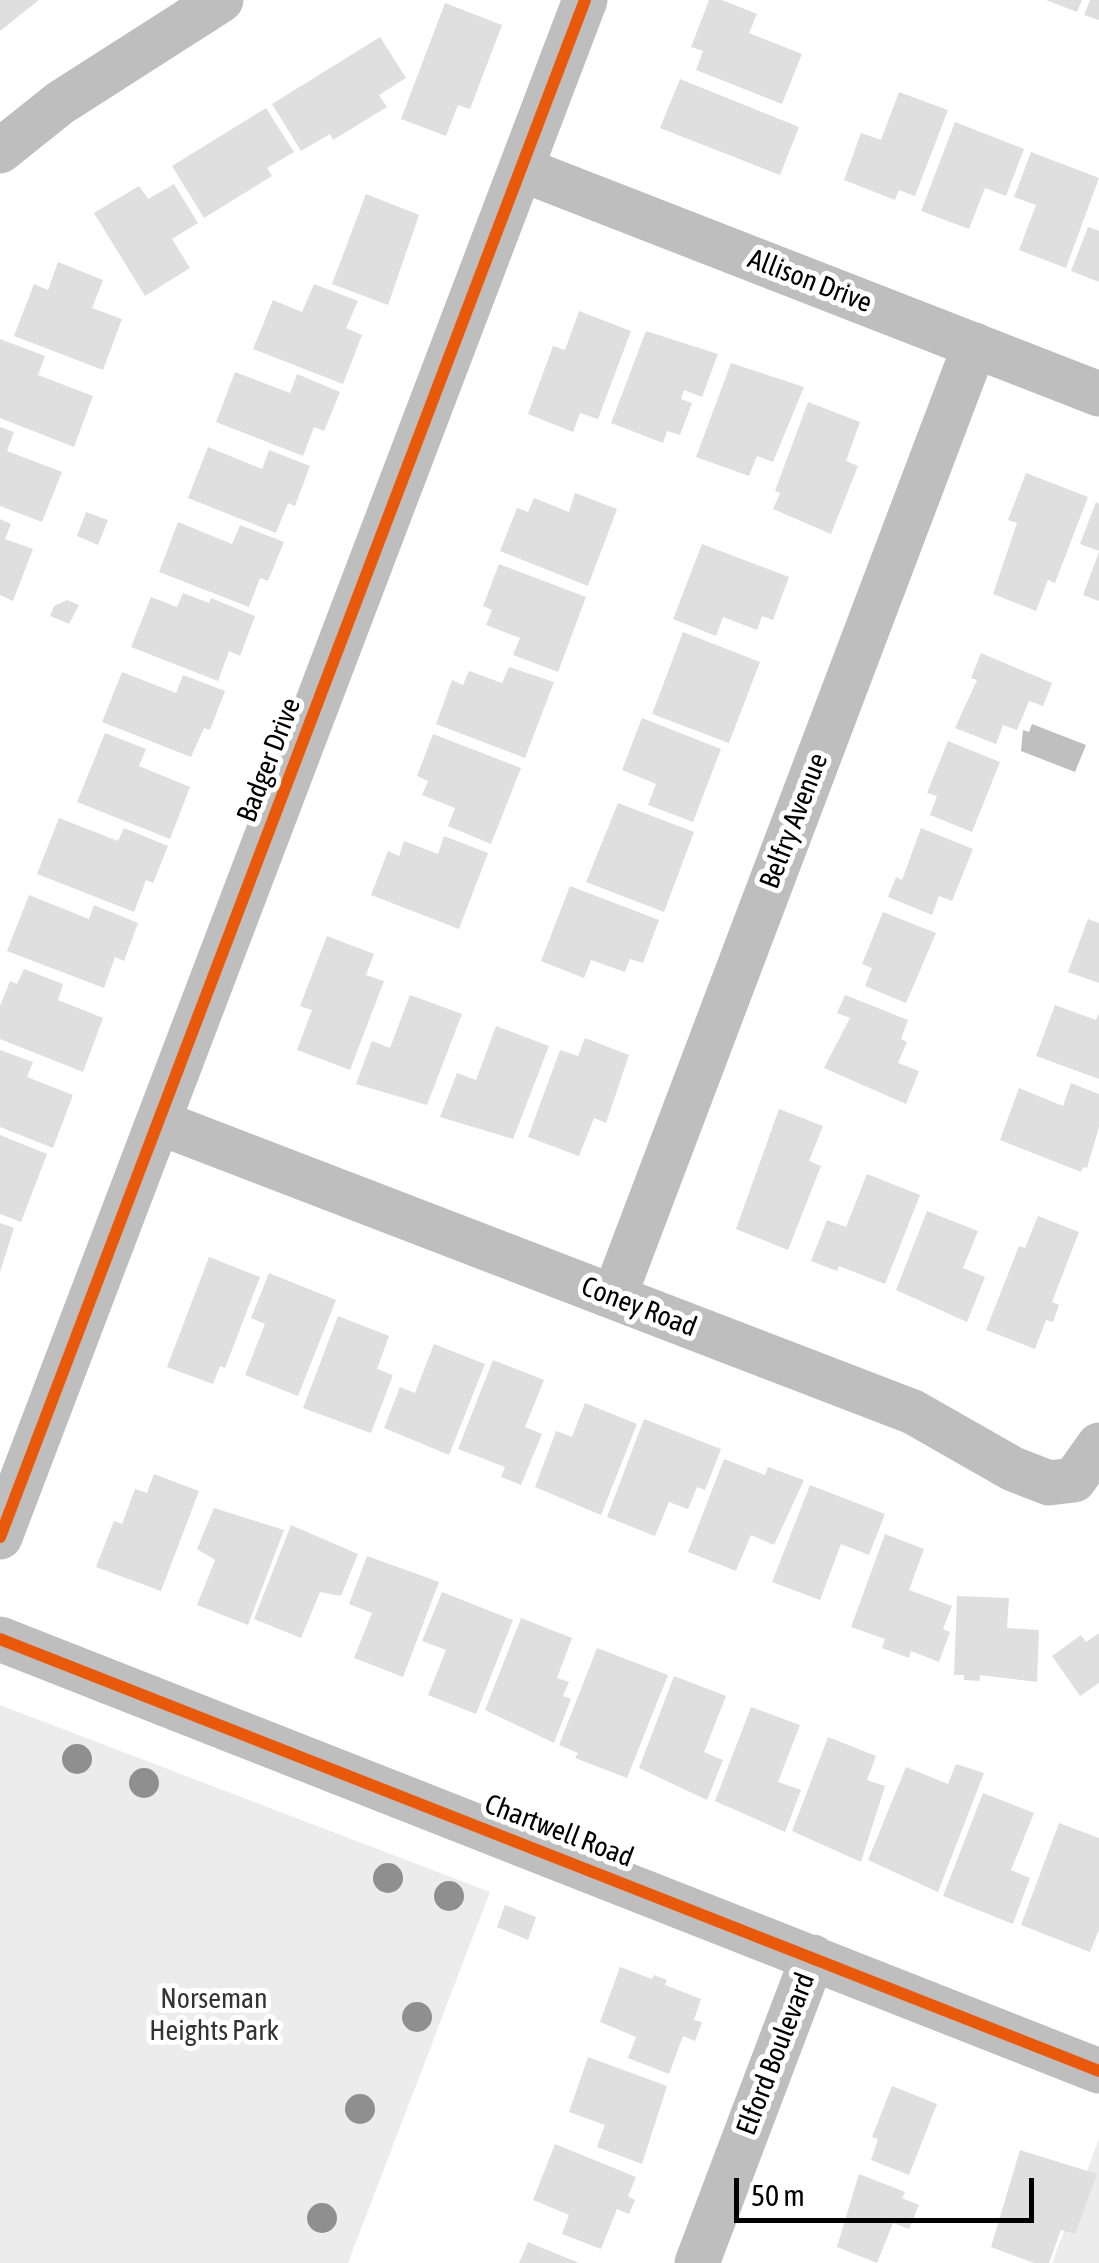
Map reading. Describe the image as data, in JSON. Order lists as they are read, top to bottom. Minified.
{"streets":{"street":["Allison Drive","Badger Drive","Belfry Avenue","Coney Road","Chartwell Road","Elford Boulevard"]},"crossings":[["Allison Drive","Badger Drive"],["Allison Drive","Belfry Avenue"],["Badger Drive","Coney Road"],["Belfry Avenue","Coney Road"],["Chartwell Road","Elford Boulevard"]],"parks":["Norseman Heights Park"],"scale_bar":"50 m"}
